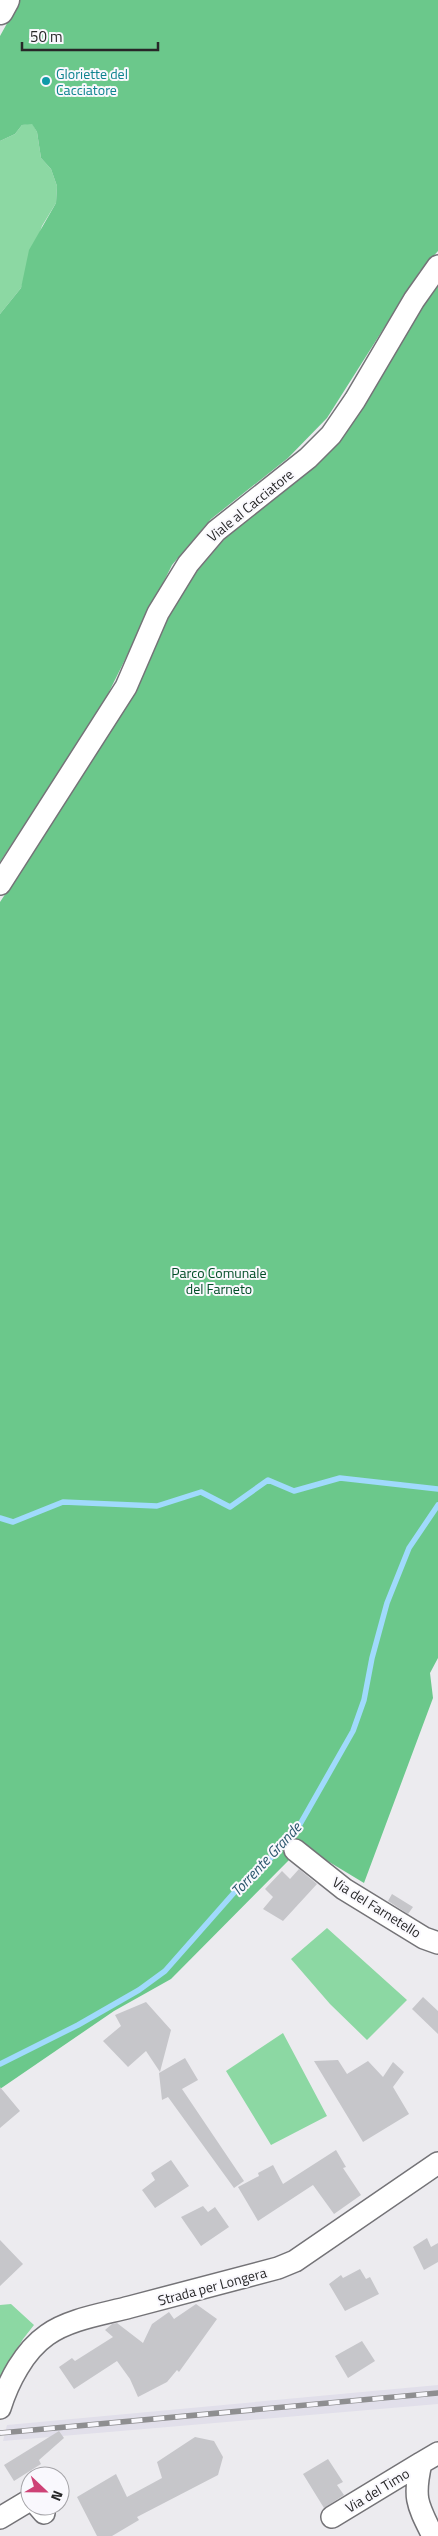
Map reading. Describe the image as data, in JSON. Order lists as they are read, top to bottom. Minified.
{"streets":{"street":["Viale al Cacciatore","Via del Farnetello","Strada per Longera","Via del Timo"]},"water":["Torrente Grande"],"parks":["Parco Comunale del Farneto"],"places":["Gloriette del Cacciatore"],"scale_bar":"50 m","north":"right"}
